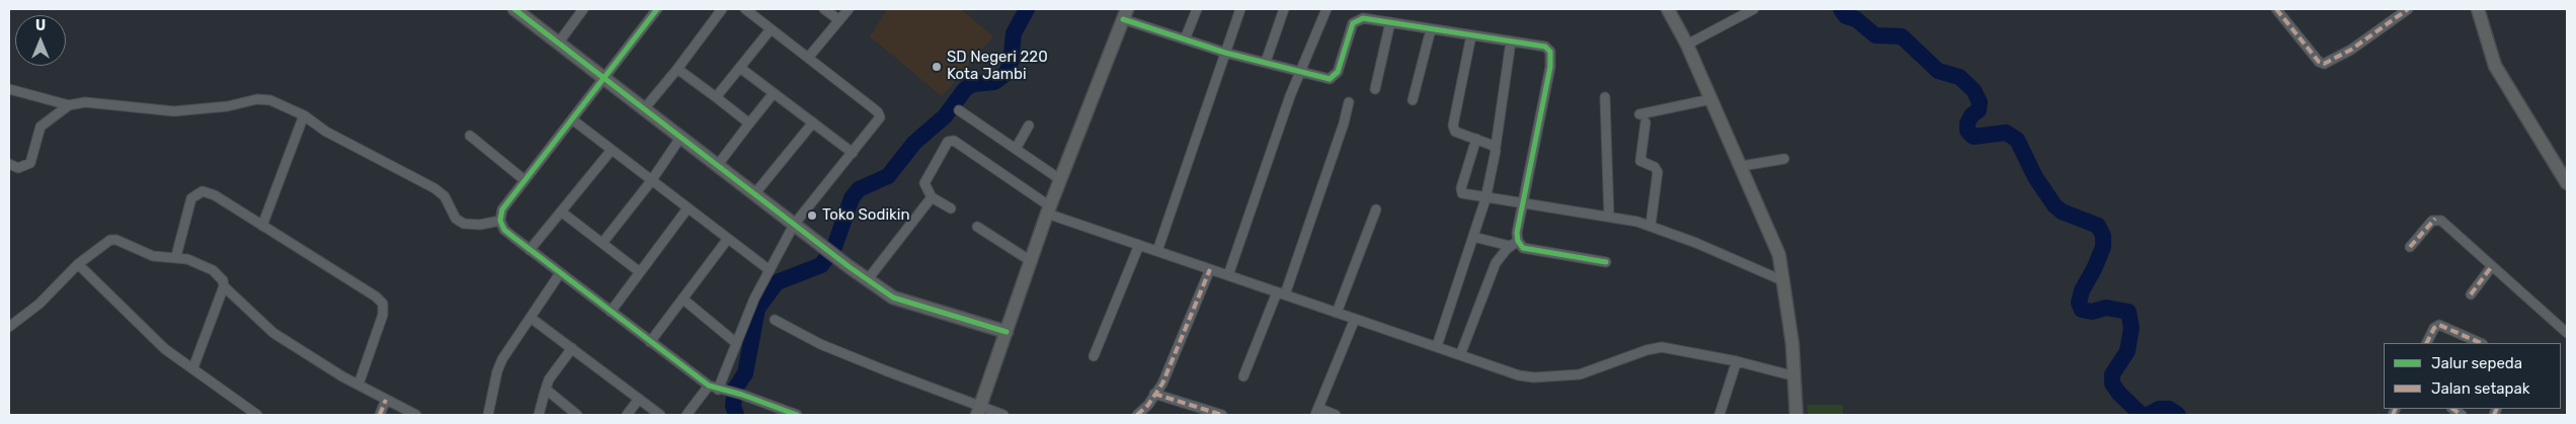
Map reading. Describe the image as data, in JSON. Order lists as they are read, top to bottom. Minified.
{"places":["SD Negeri 220 Kota Jambi","Toko Sodikin"],"legend":["Jalur sepeda","Jalan setapak"],"north":"top"}
